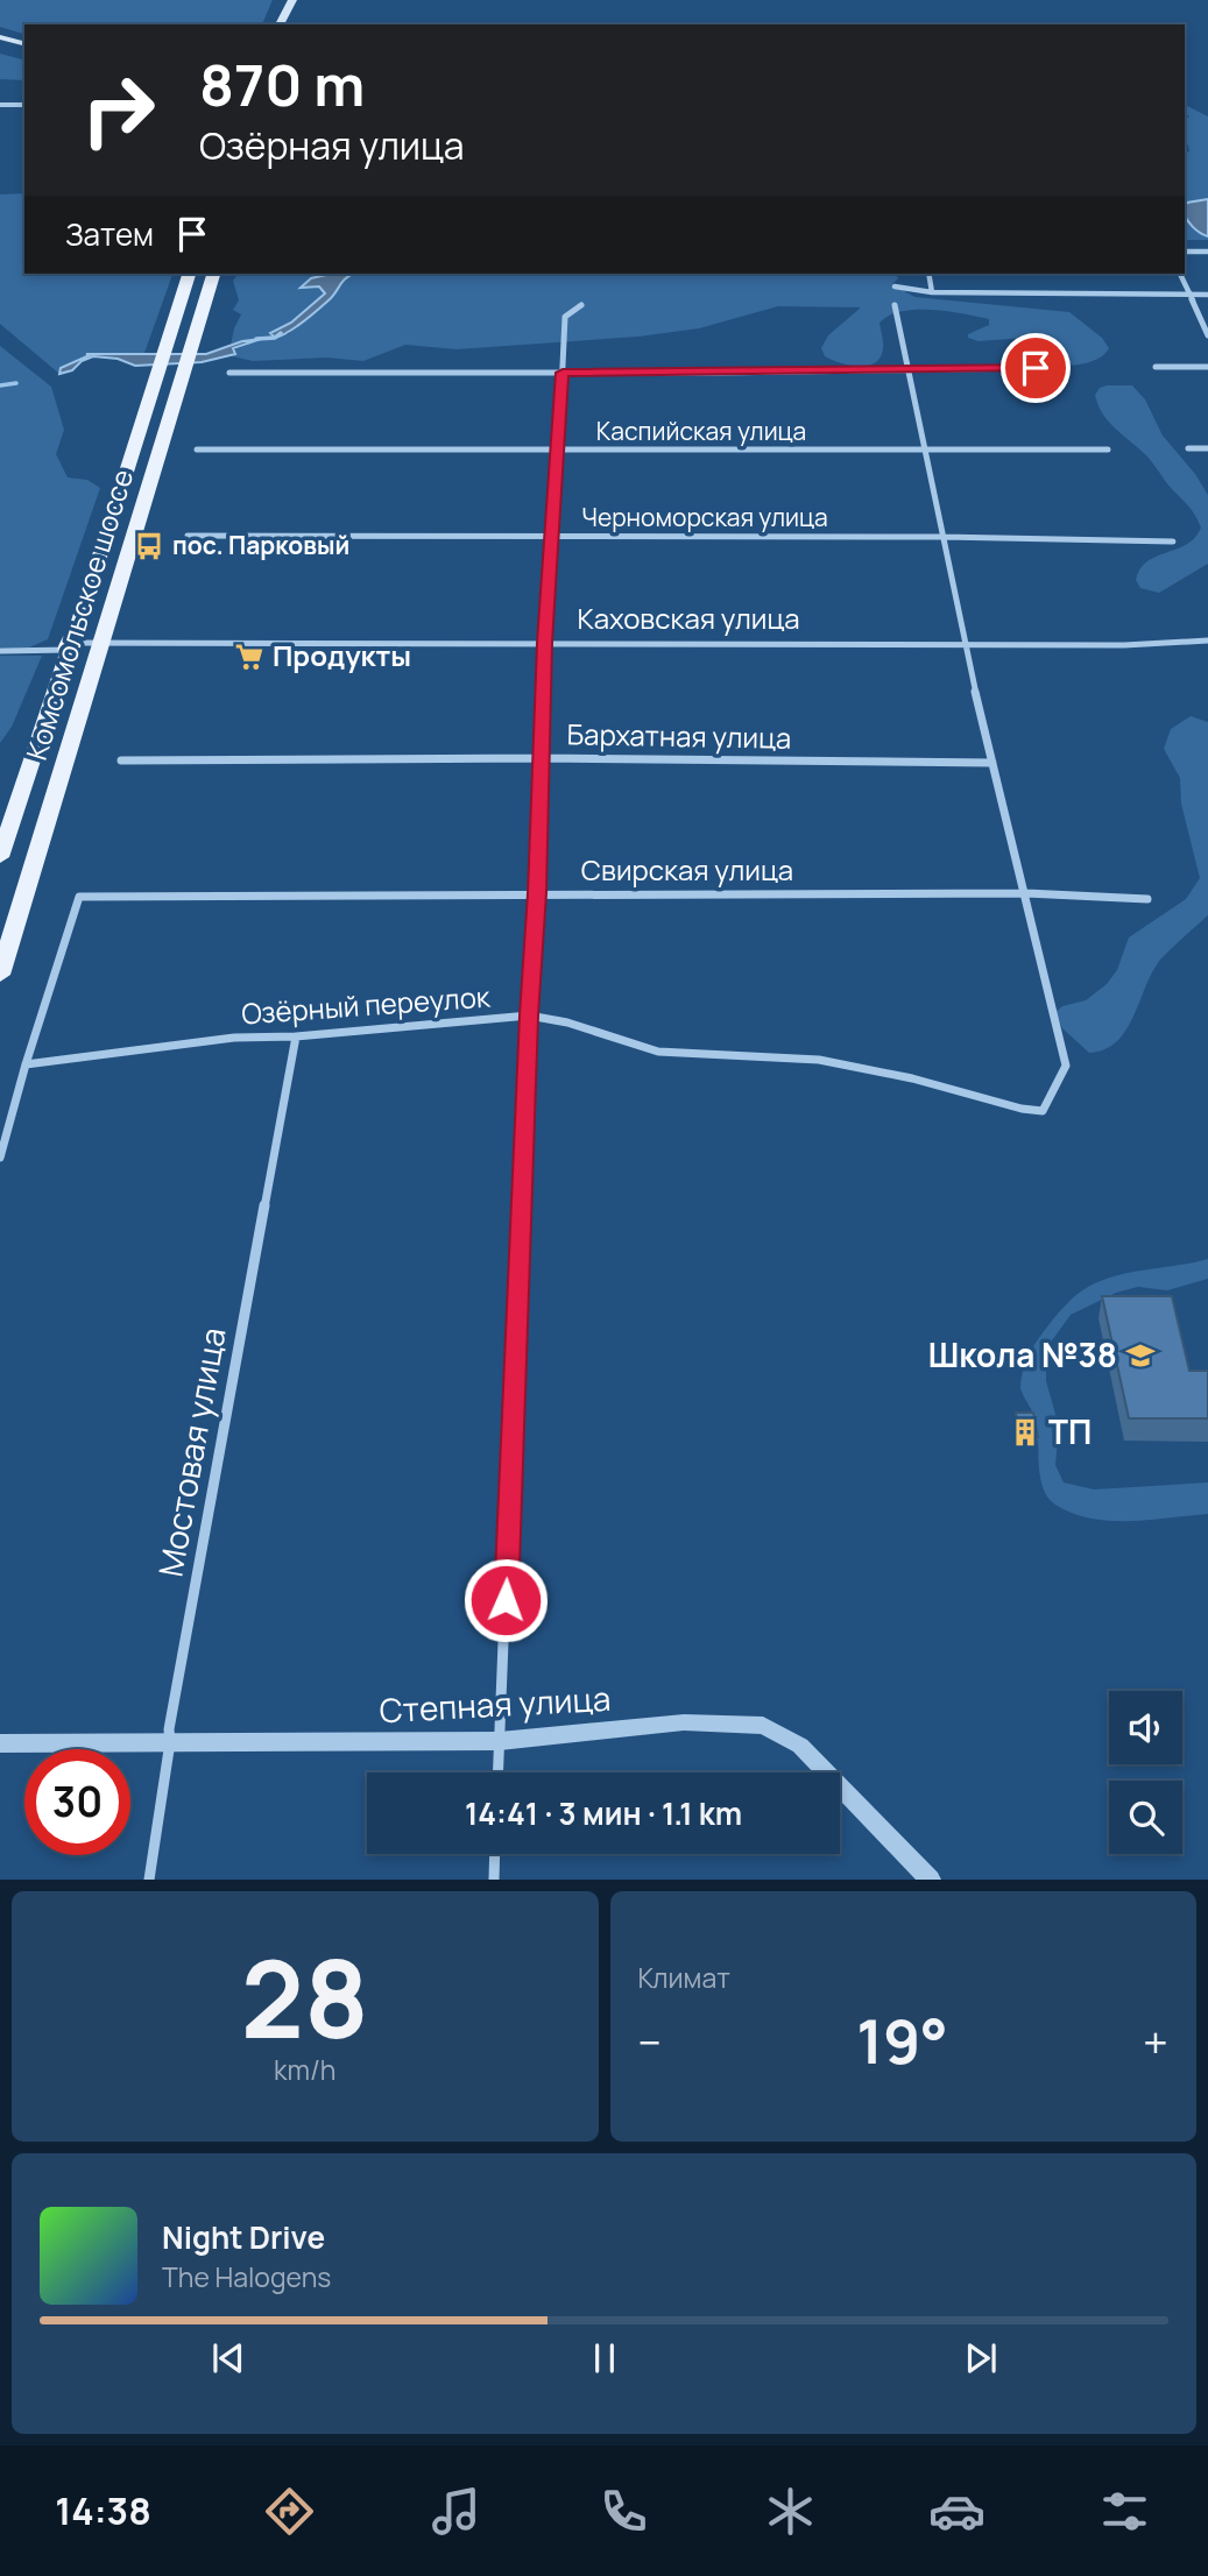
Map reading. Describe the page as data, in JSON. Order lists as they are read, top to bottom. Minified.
{"streets":{"main road":["Комсомольское шоссе"],"street":["Каспийская улица","Черноморская улица","Каховская улица","Бархатная улица","Свирская улица","Озёрный переулок","Мостовая улица","Степная улица"]},"crossings":[["Комсомольское шоссе","Каховская улица"],["Свирская улица","Озёрный переулок"],["Озёрный переулок","Мостовая улица"],["Мостовая улица","Степная улица"]],"places":{"bus stop":["пос. Парковый"],"supermarket":["Продукты"],"school or university":["Школа №38"],"building":["ТП"]},"page":{"turn":["870 m","Озёрная улица"],"then":"Затем","limit":"30","trip":"14:41 · 3 мин · 1.1 km","tile":[["28","km/h"],"Климат"],"heat":["−","19°","+"],"song":["Night Drive","The Halogens"],"tabs":"14:38"}}
